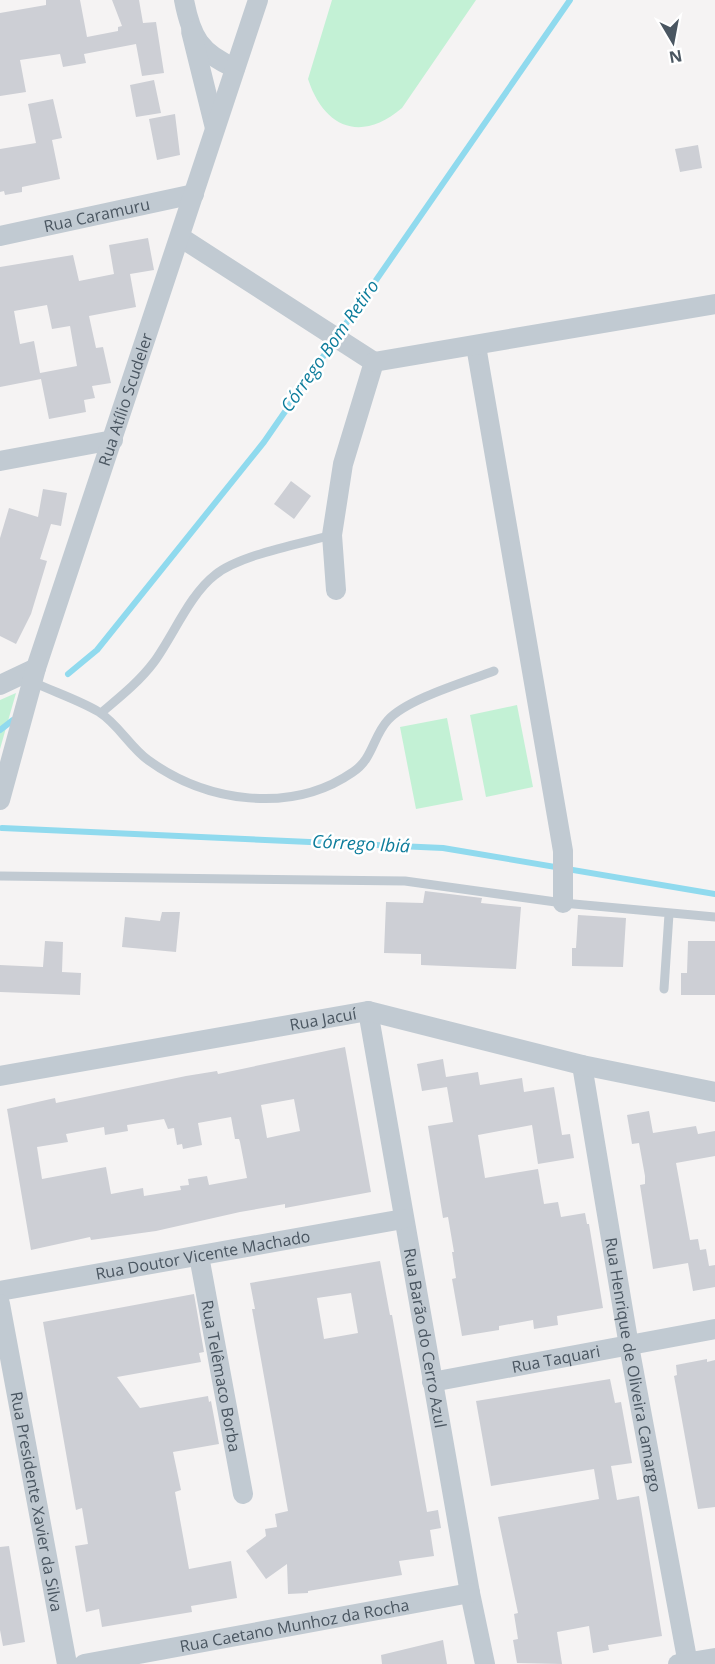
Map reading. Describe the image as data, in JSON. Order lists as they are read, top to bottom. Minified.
{"streets":{"street":["Rua Caramuru","Rua Atílio Scudeler","Rua Jacuí","Rua Doutor Vicente Machado","Rua Barão do Cerro Azul","Rua Taquari","Rua Henrique de Oliveira Camargo","Rua Telêmaco Borba","Rua Presidente Xavier da Silva","Rua Caetano Munhoz da Rocha"]},"crossings":[["Rua Caramuru","Rua Atílio Scudeler"],["Rua Jacuí","Rua Barão do Cerro Azul"],["Rua Jacuí","Rua Henrique de Oliveira Camargo"],["Rua Doutor Vicente Machado","Rua Barão do Cerro Azul"],["Rua Doutor Vicente Machado","Rua Telêmaco Borba"],["Rua Barão do Cerro Azul","Rua Taquari"],["Rua Barão do Cerro Azul","Rua Caetano Munhoz da Rocha"],["Rua Taquari","Rua Henrique de Oliveira Camargo"]],"water":["Córrego Bom Retiro","Córrego Ibiá"],"north":"bottom"}
